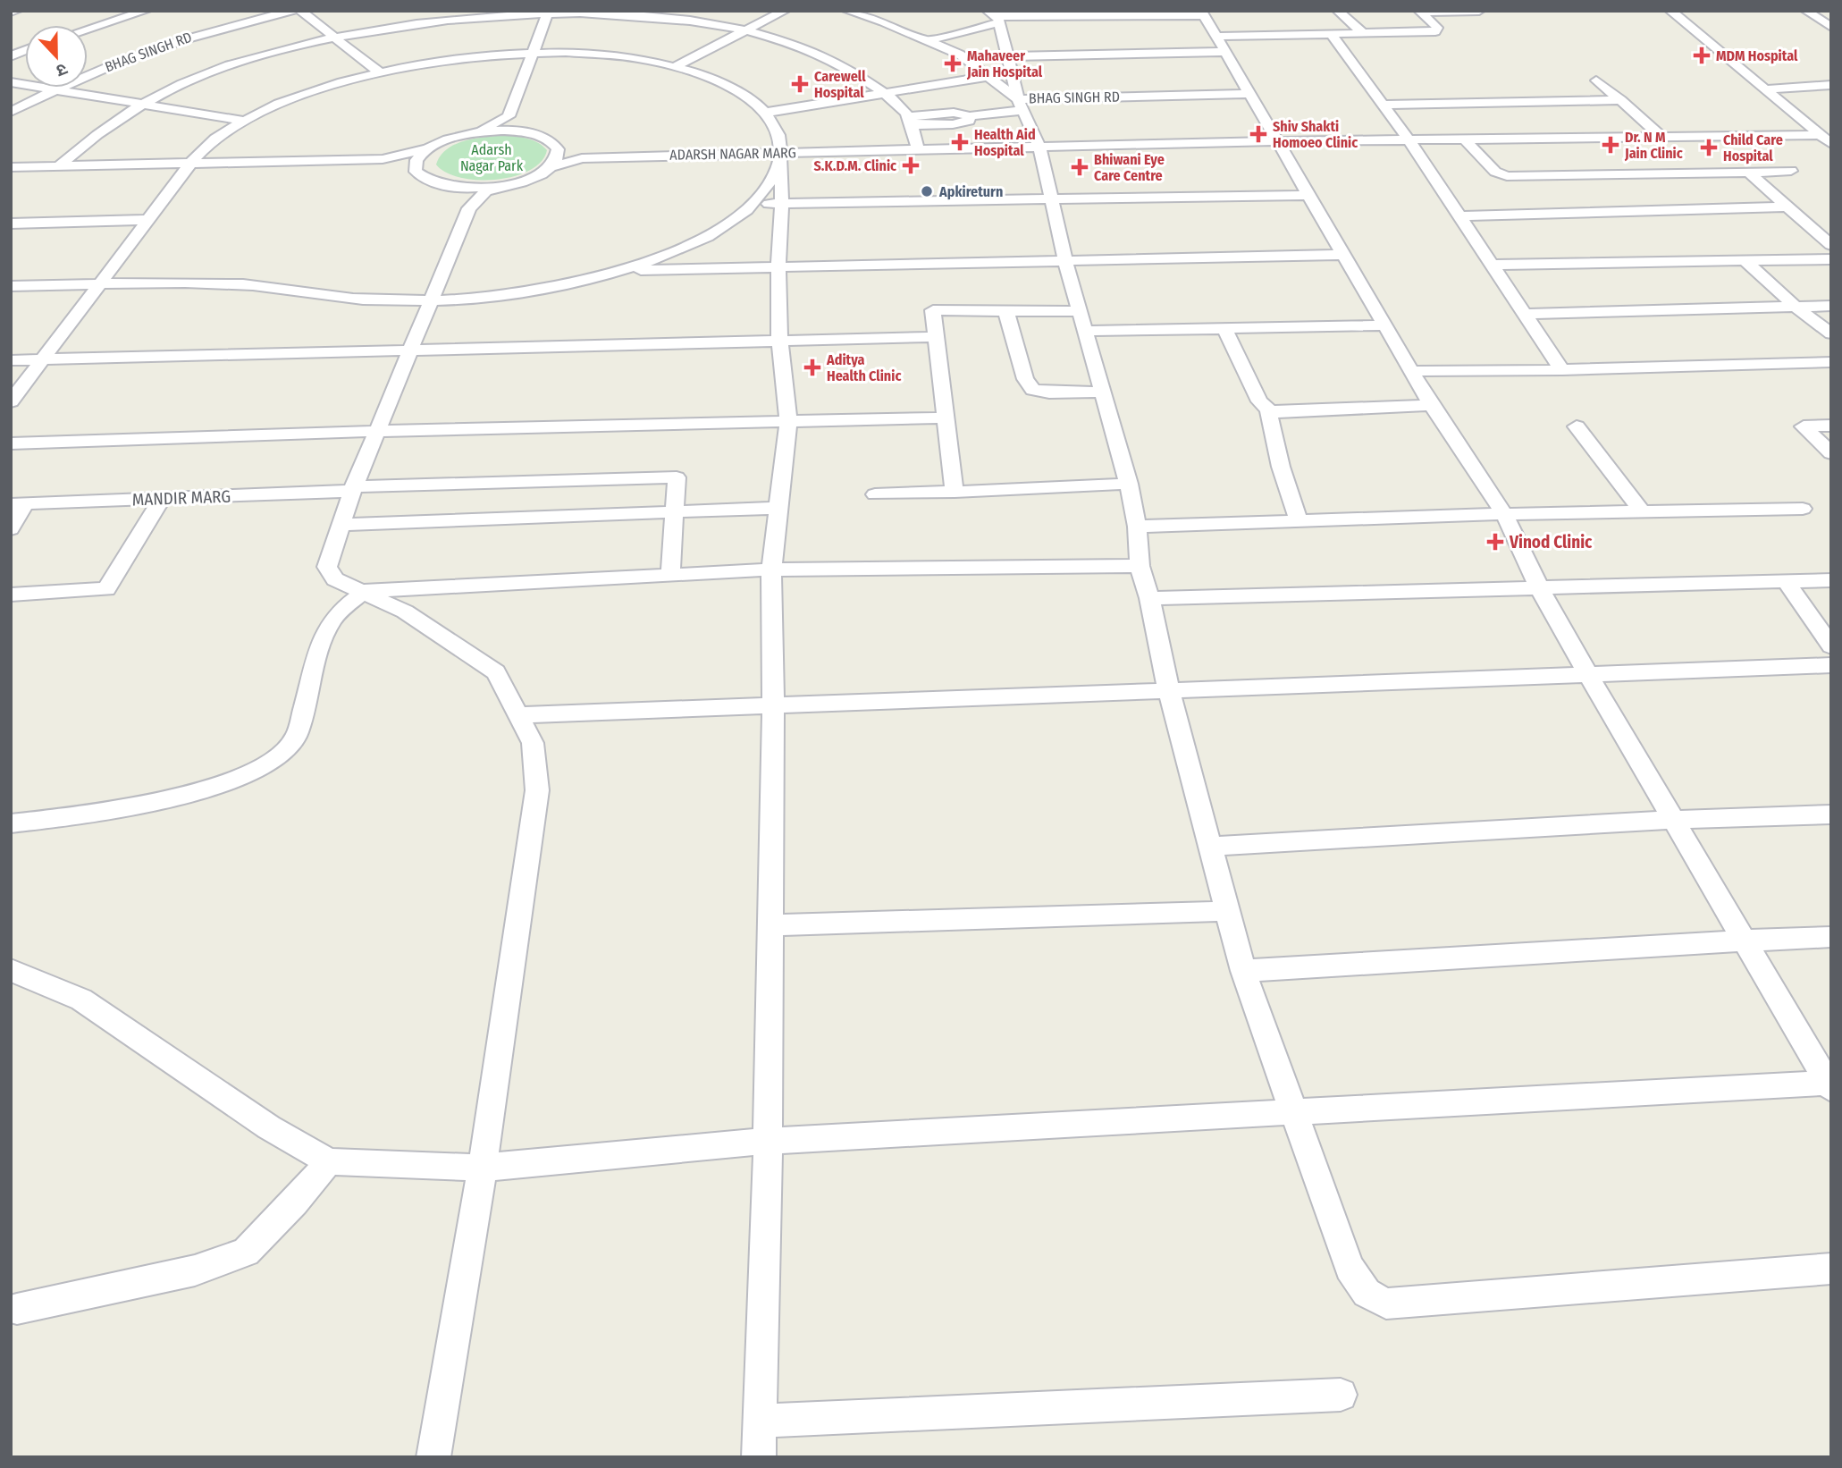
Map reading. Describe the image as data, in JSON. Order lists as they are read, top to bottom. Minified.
{"streets":{"street":["BHAG SINGH RD","ADARSH NAGAR MARG","MANDIR MARG"]},"parks":["Adarsh Nagar Park"],"places":{"health":["MDM Hospital","Mahaveer Jain Hospital","Carewell Hospital","Shiv Shakti Homoeo Clinic","Health Aid Hospital","Dr. N M Jain Clinic","Child Care Hospital","S.K.D.M. Clinic","Bhiwani Eye Care Centre","Aditya Health Clinic","Vinod Clinic"],"other":["Apkireturn"]},"north":"bottom"}
